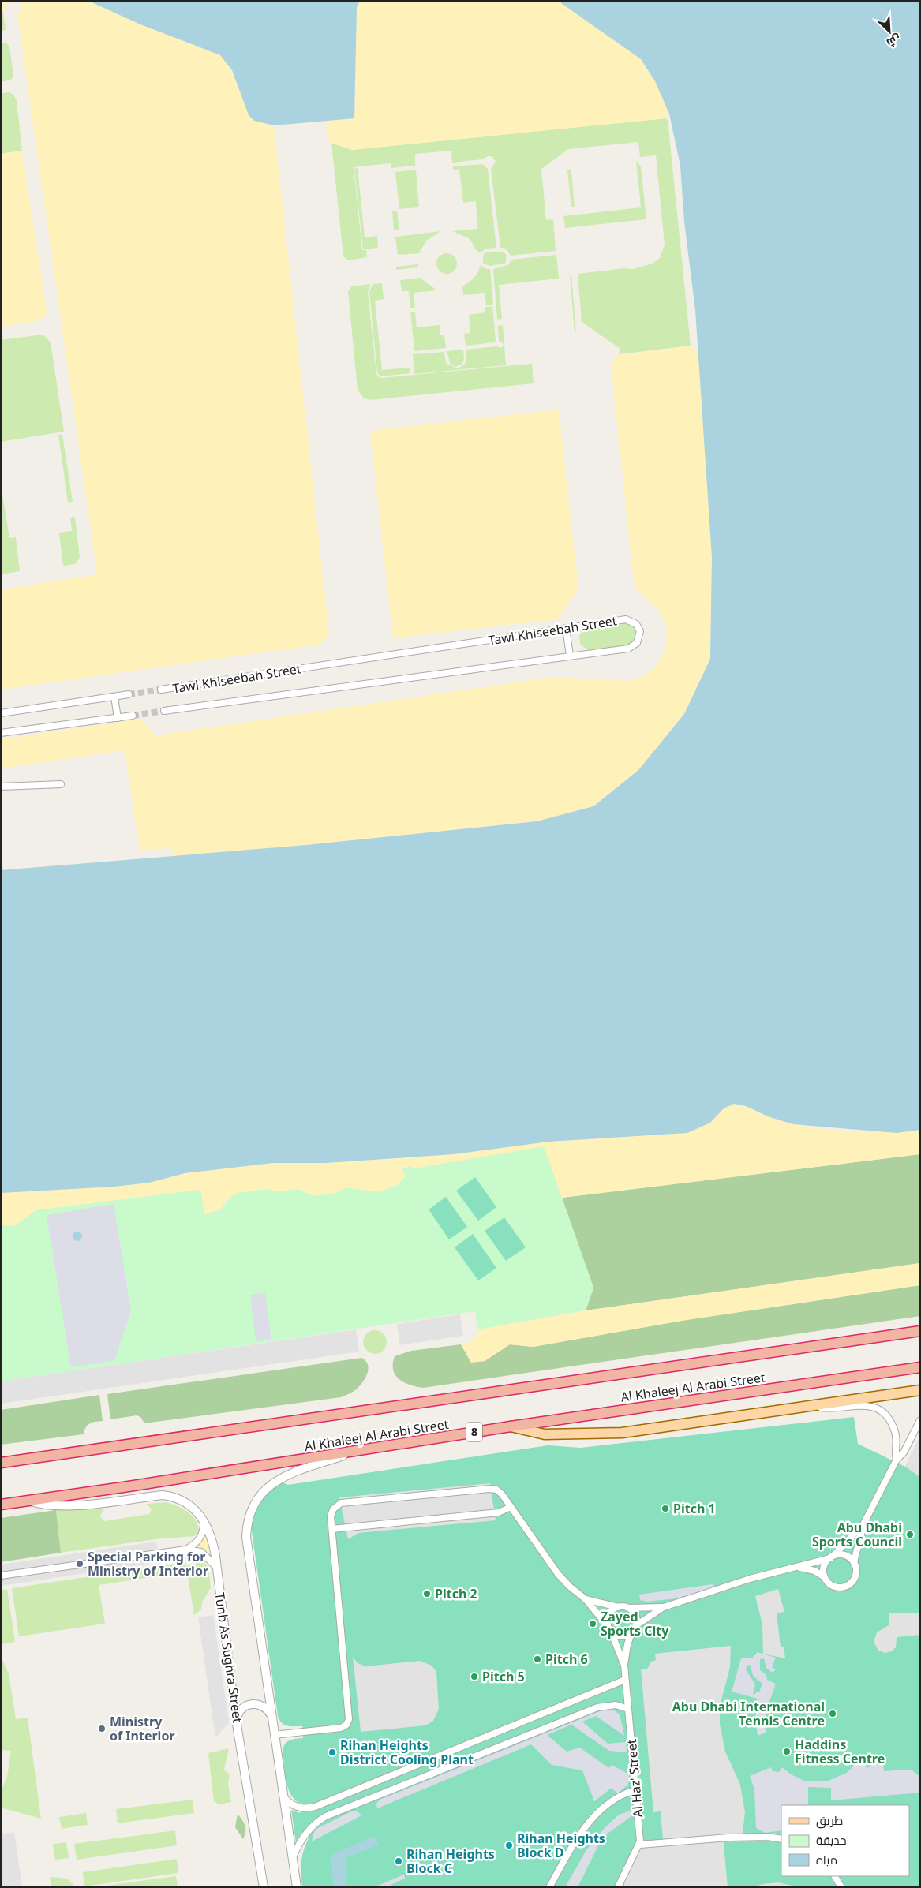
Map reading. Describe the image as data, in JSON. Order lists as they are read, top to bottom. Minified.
{"streets":{"highway":["Al Khaleej Al Arabi Street","8"],"street":["Tawi Khiseebah Street","Tunb As Sughra Street","Al Haz' Street"]},"crossings":[["Al Khaleej Al Arabi Street","Tunb As Sughra Street"]],"places":["Pitch 1","Abu Dhabi Sports Council","Special Parking for Ministry of Interior","Pitch 2","Zayed Sports City","Pitch 6","Pitch 5","Abu Dhabi International Tennis Centre","Ministry of Interior","Haddins Fitness Centre","Rihan Heights District Cooling Plant","Rihan Heights Block D","Rihan Heights Block C"],"legend":["طريق","حديقة","مياه"],"north":"bottom right"}
